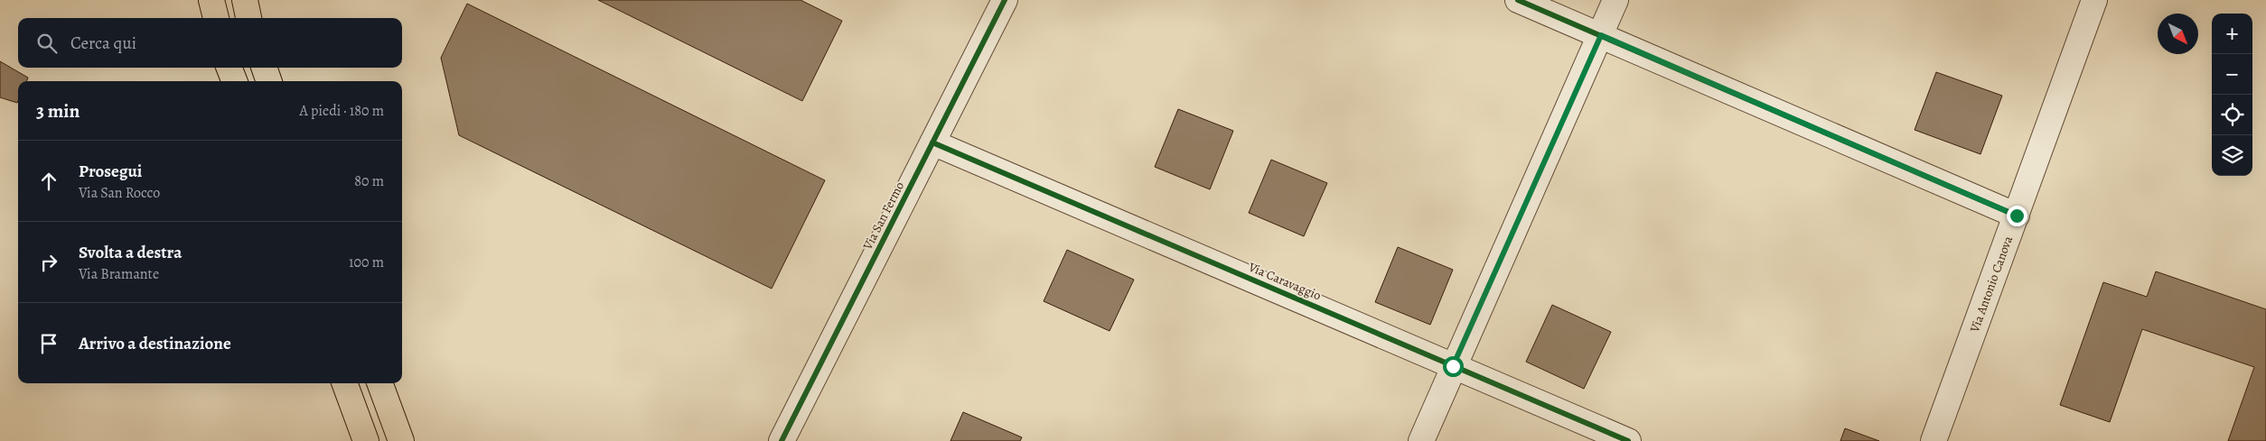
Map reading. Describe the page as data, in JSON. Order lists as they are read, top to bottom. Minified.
{"streets":{"street":["Via San Fermo","Via Caravaggio","Via Antonio Canova"]},"crossings":[["Via San Fermo","Via Caravaggio"]],"north":"bottom right","page":{"map_buttons":["+","−"],"search":"Cerca qui","heading":["3 min","A piedi · 180 m"],"list":[["Prosegui","Via San Rocco","80 m"],["Svolta a destra","Via Bramante","100 m"],"Arrivo a destinazione"]}}
